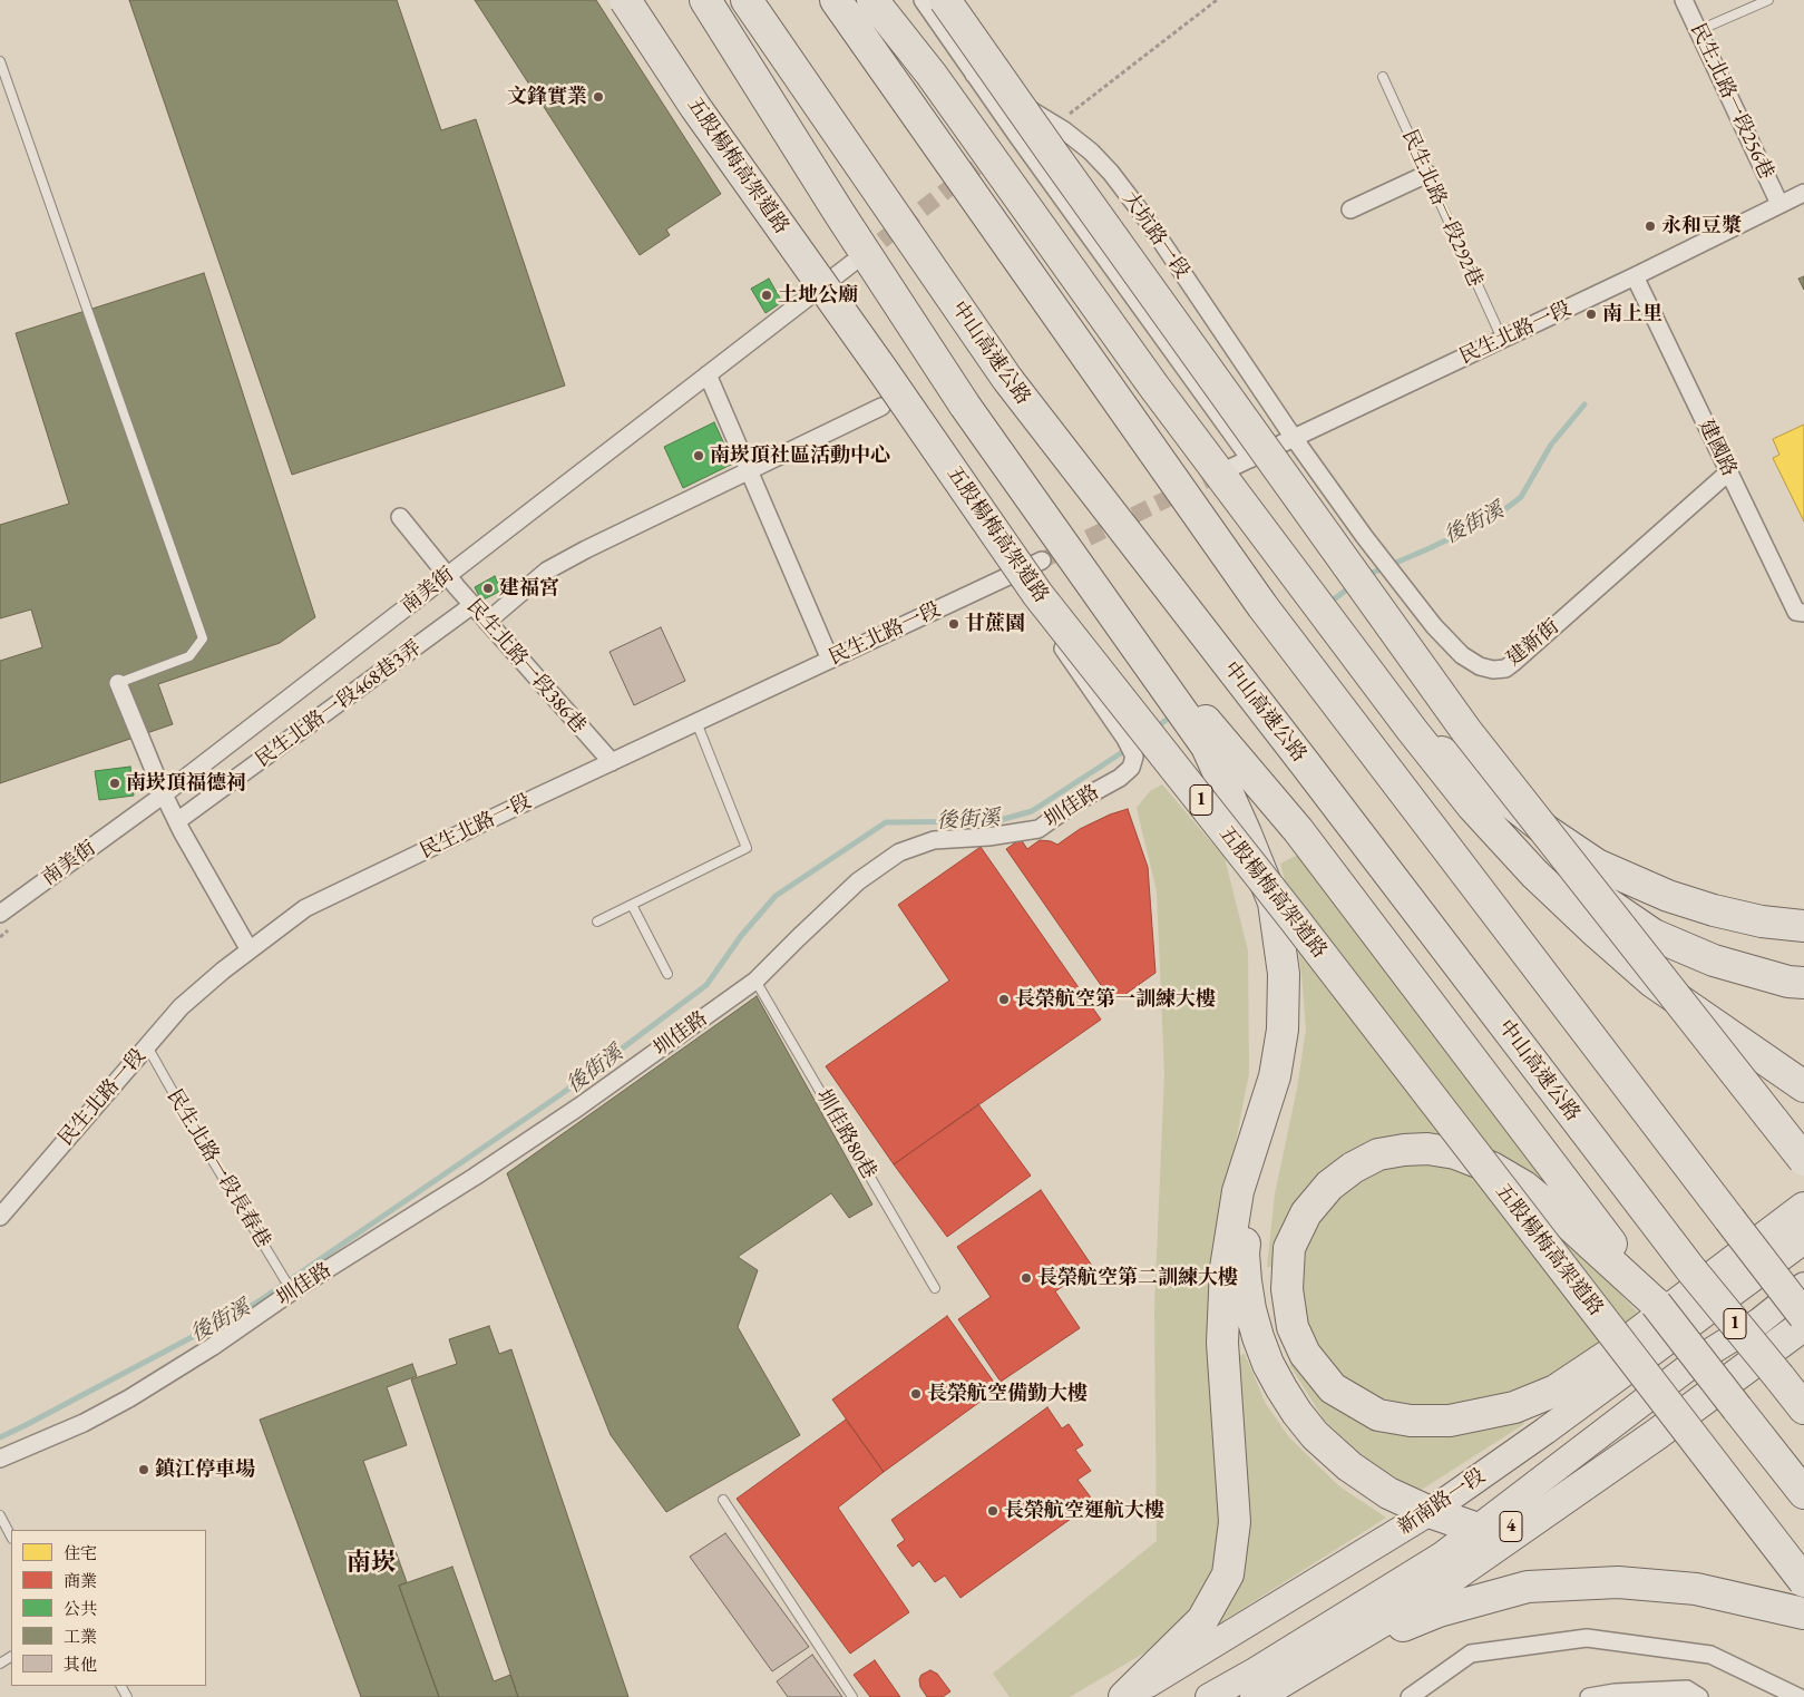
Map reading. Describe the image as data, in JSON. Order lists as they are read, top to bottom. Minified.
{"streets":{"highway":["五股楊梅高架道路","中山高速公路","1"],"main road":["新南路一段","4"],"street":["民生北路一段256巷","大坑路一段","民生北路一段","建國路","南美街","建新街","民生北路一段386巷","民生北路一段468巷3弄","圳佳路"],"lane":["民生北路一段292巷","圳佳路80巷","民生北路一段長春巷"]},"crossings":[["民生北路一段256巷","民生北路一段"],["民生北路一段292巷","民生北路一段"],["大坑路一段","民生北路一段"],["大坑路一段","建新街"],["民生北路一段","建國路"],["民生北路一段","建新街"],["民生北路一段","民生北路一段386巷"],["民生北路一段","圳佳路"],["民生北路一段","民生北路一段長春巷"],["建國路","建新街"],["南美街","民生北路一段386巷"],["民生北路一段386巷","民生北路一段468巷3弄"],["圳佳路","圳佳路80巷"],["圳佳路","民生北路一段長春巷"],["新南路一段","4"]],"districts":["南崁"],"water":["後街溪"],"places":["文鋒實業","永和豆漿","土地公廟","南上里","南崁頂社區活動中心","建福宮","甘蔗園","南崁頂福德祠","長榮航空第一訓練大樓","長榮航空第二訓練大樓","長榮航空備勤大樓","鎮江停車場","長榮航空運航大樓"],"legend":["住宅","商業","公共","工業","其他"]}
